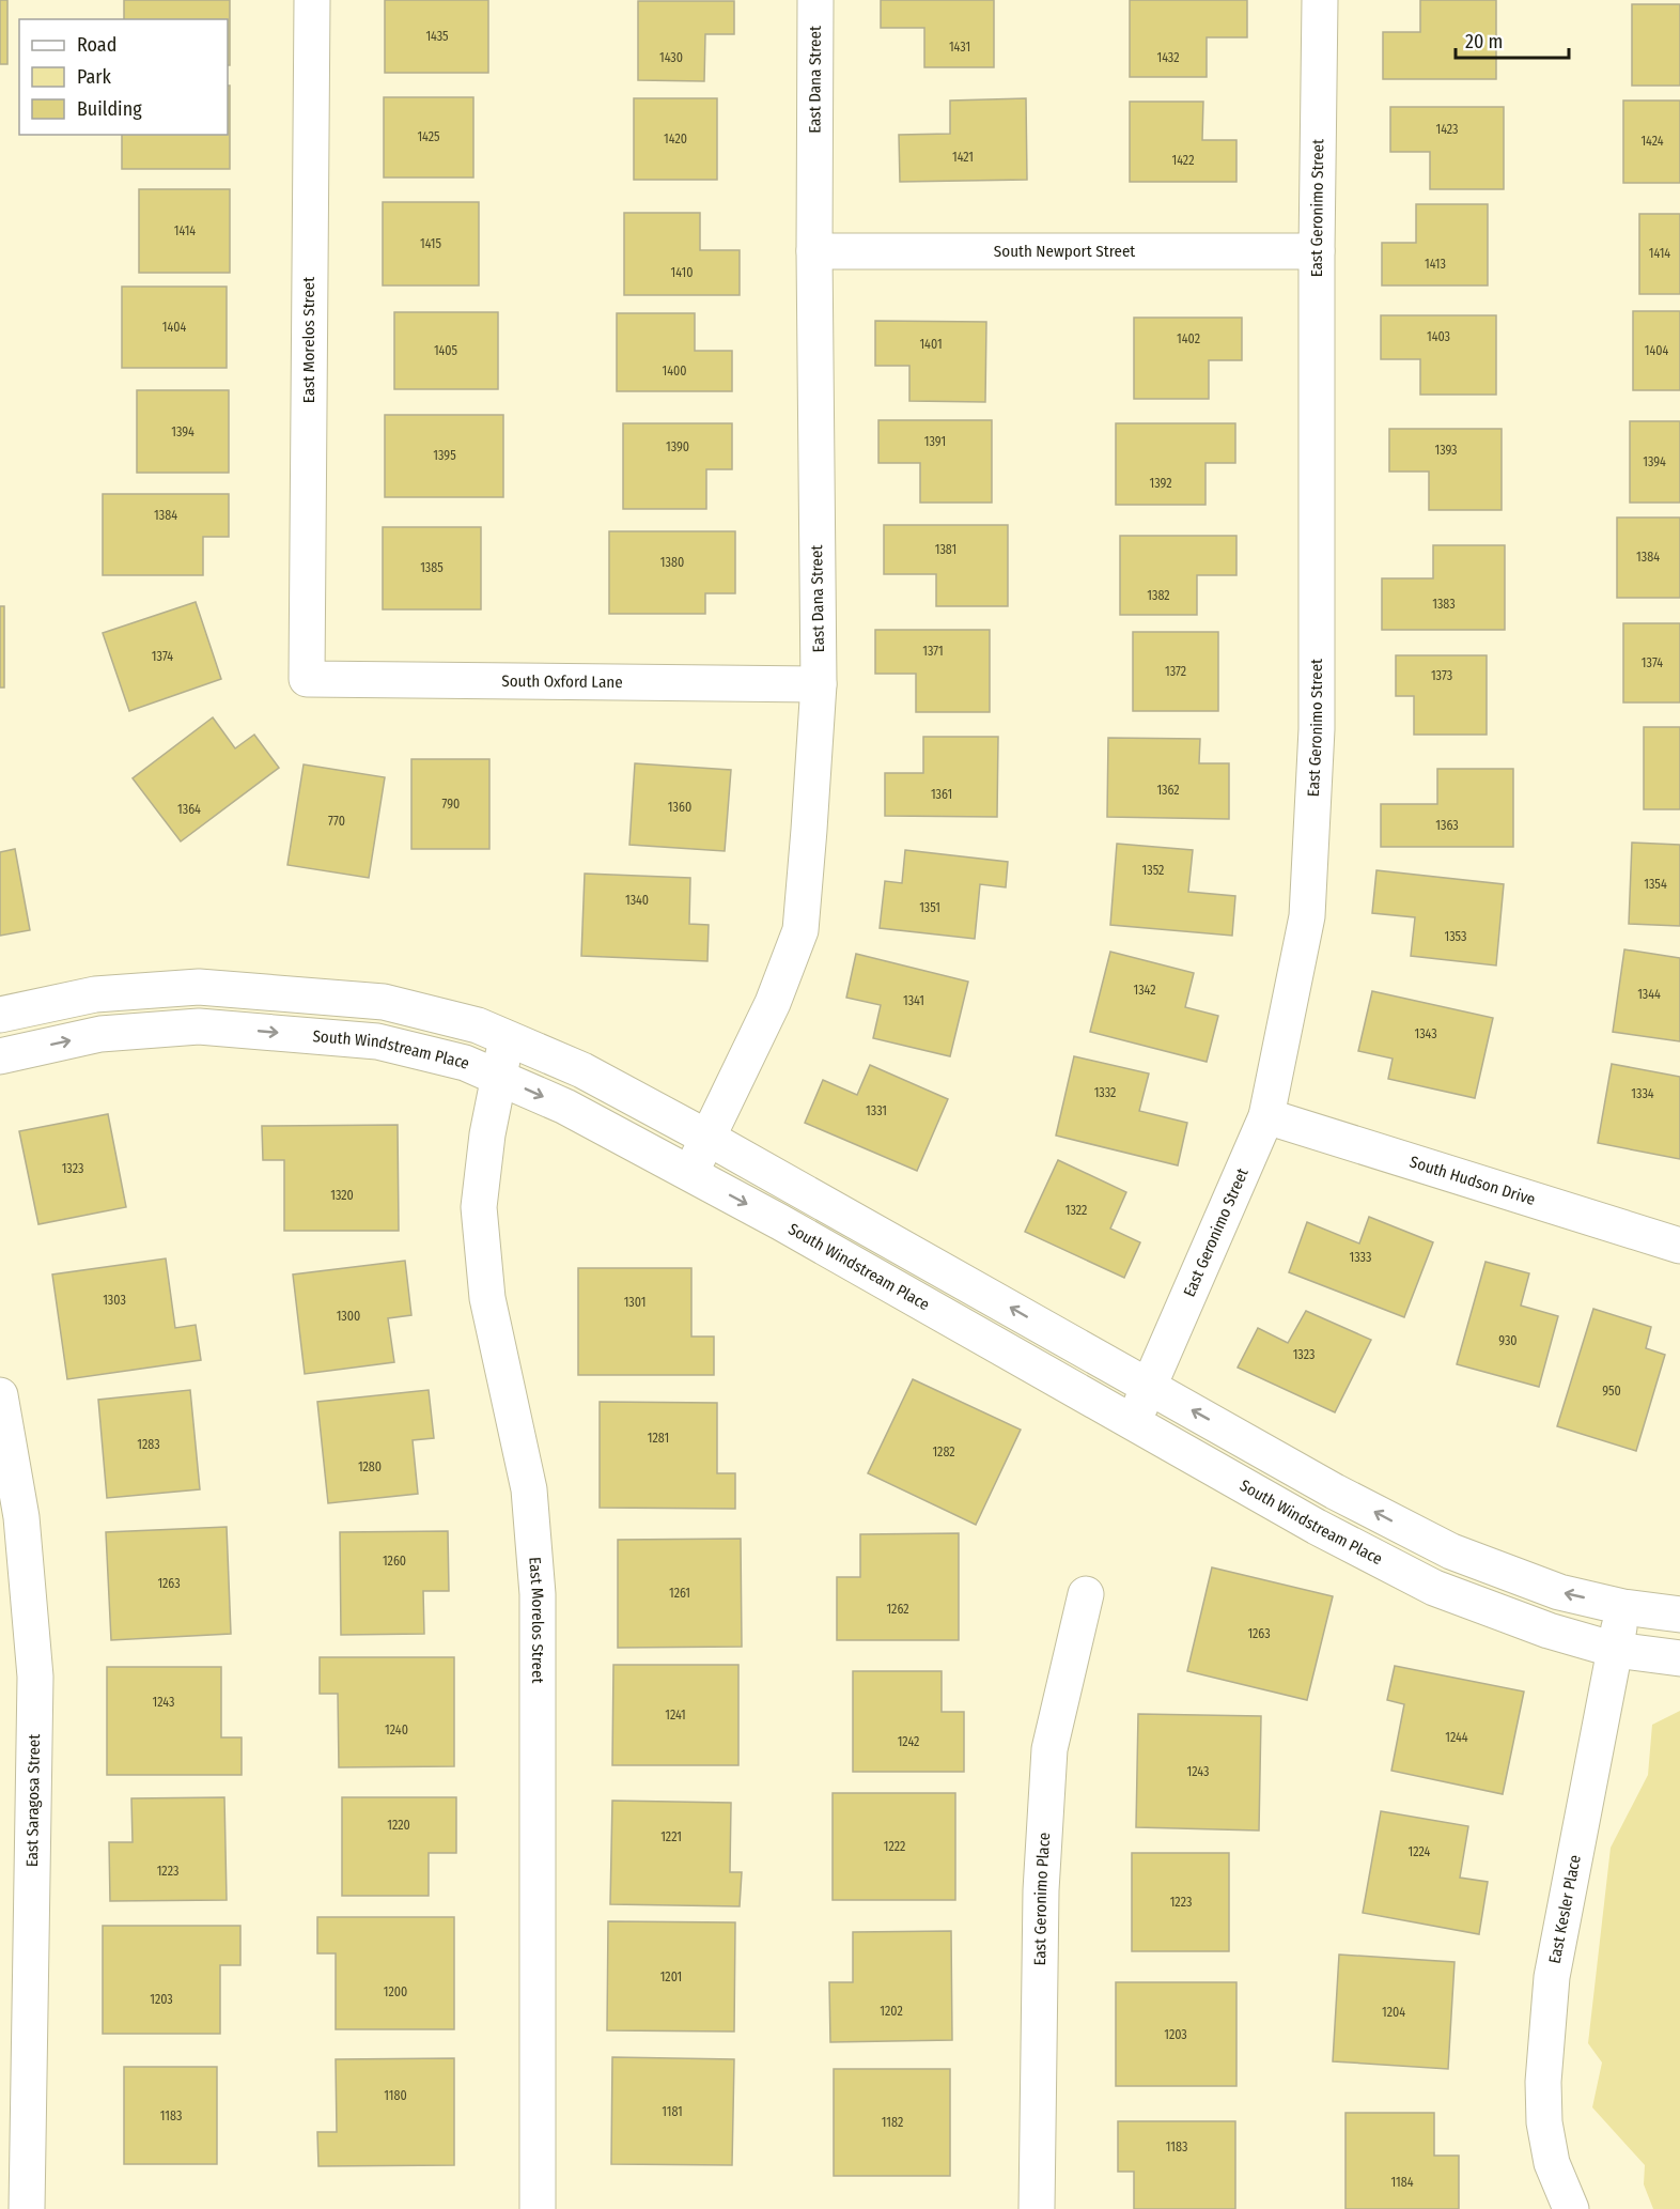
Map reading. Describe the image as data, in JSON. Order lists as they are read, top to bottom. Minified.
{"streets":{"street":["East Dana Street","East Geronimo Street","South Newport Street","East Morelos Street","South Oxford Lane","South Windstream Place","South Hudson Drive","East Saragosa Street","East Geronimo Place","East Kesler Place"]},"crossings":[["East Dana Street","South Newport Street"],["East Dana Street","South Oxford Lane"],["East Dana Street","South Windstream Place"],["East Geronimo Street","South Newport Street"],["East Geronimo Street","South Windstream Place"],["East Geronimo Street","South Hudson Drive"],["East Morelos Street","South Oxford Lane"],["East Morelos Street","South Windstream Place"],["South Windstream Place","East Kesler Place"]],"house_numbers":["1435","1431","1430","1432","1423","1425","1420","1424","1421","1422","1414","1415","1414","1413","1410","1404","1403","1402","1401","1405","1404","1400","1394","1391","1390","1393","1395","1394","1392","1384","1381","1384","1380","1385","1382","1383","1371","1374","1374","1372","1373","1362","1361","790","1360","1364","770","1363","1352","1354","1340","1351","1353","1342","1344","1341","1343","1332","1334","1331","1323","1320","1322","1333","1303","1301","1300","930","1323","950","1281","1283","1282","1280","1260","1263","1261","1262","1263","1243","1241","1240","1244","1242","1243","1220","1221","1222","1224","1223","1223","1201","1200","1203","1202","1204","1203","1180","1181","1183","1182","1183","1184"],"legend":["Road","Park","Building"],"scale_bar":"20 m"}
